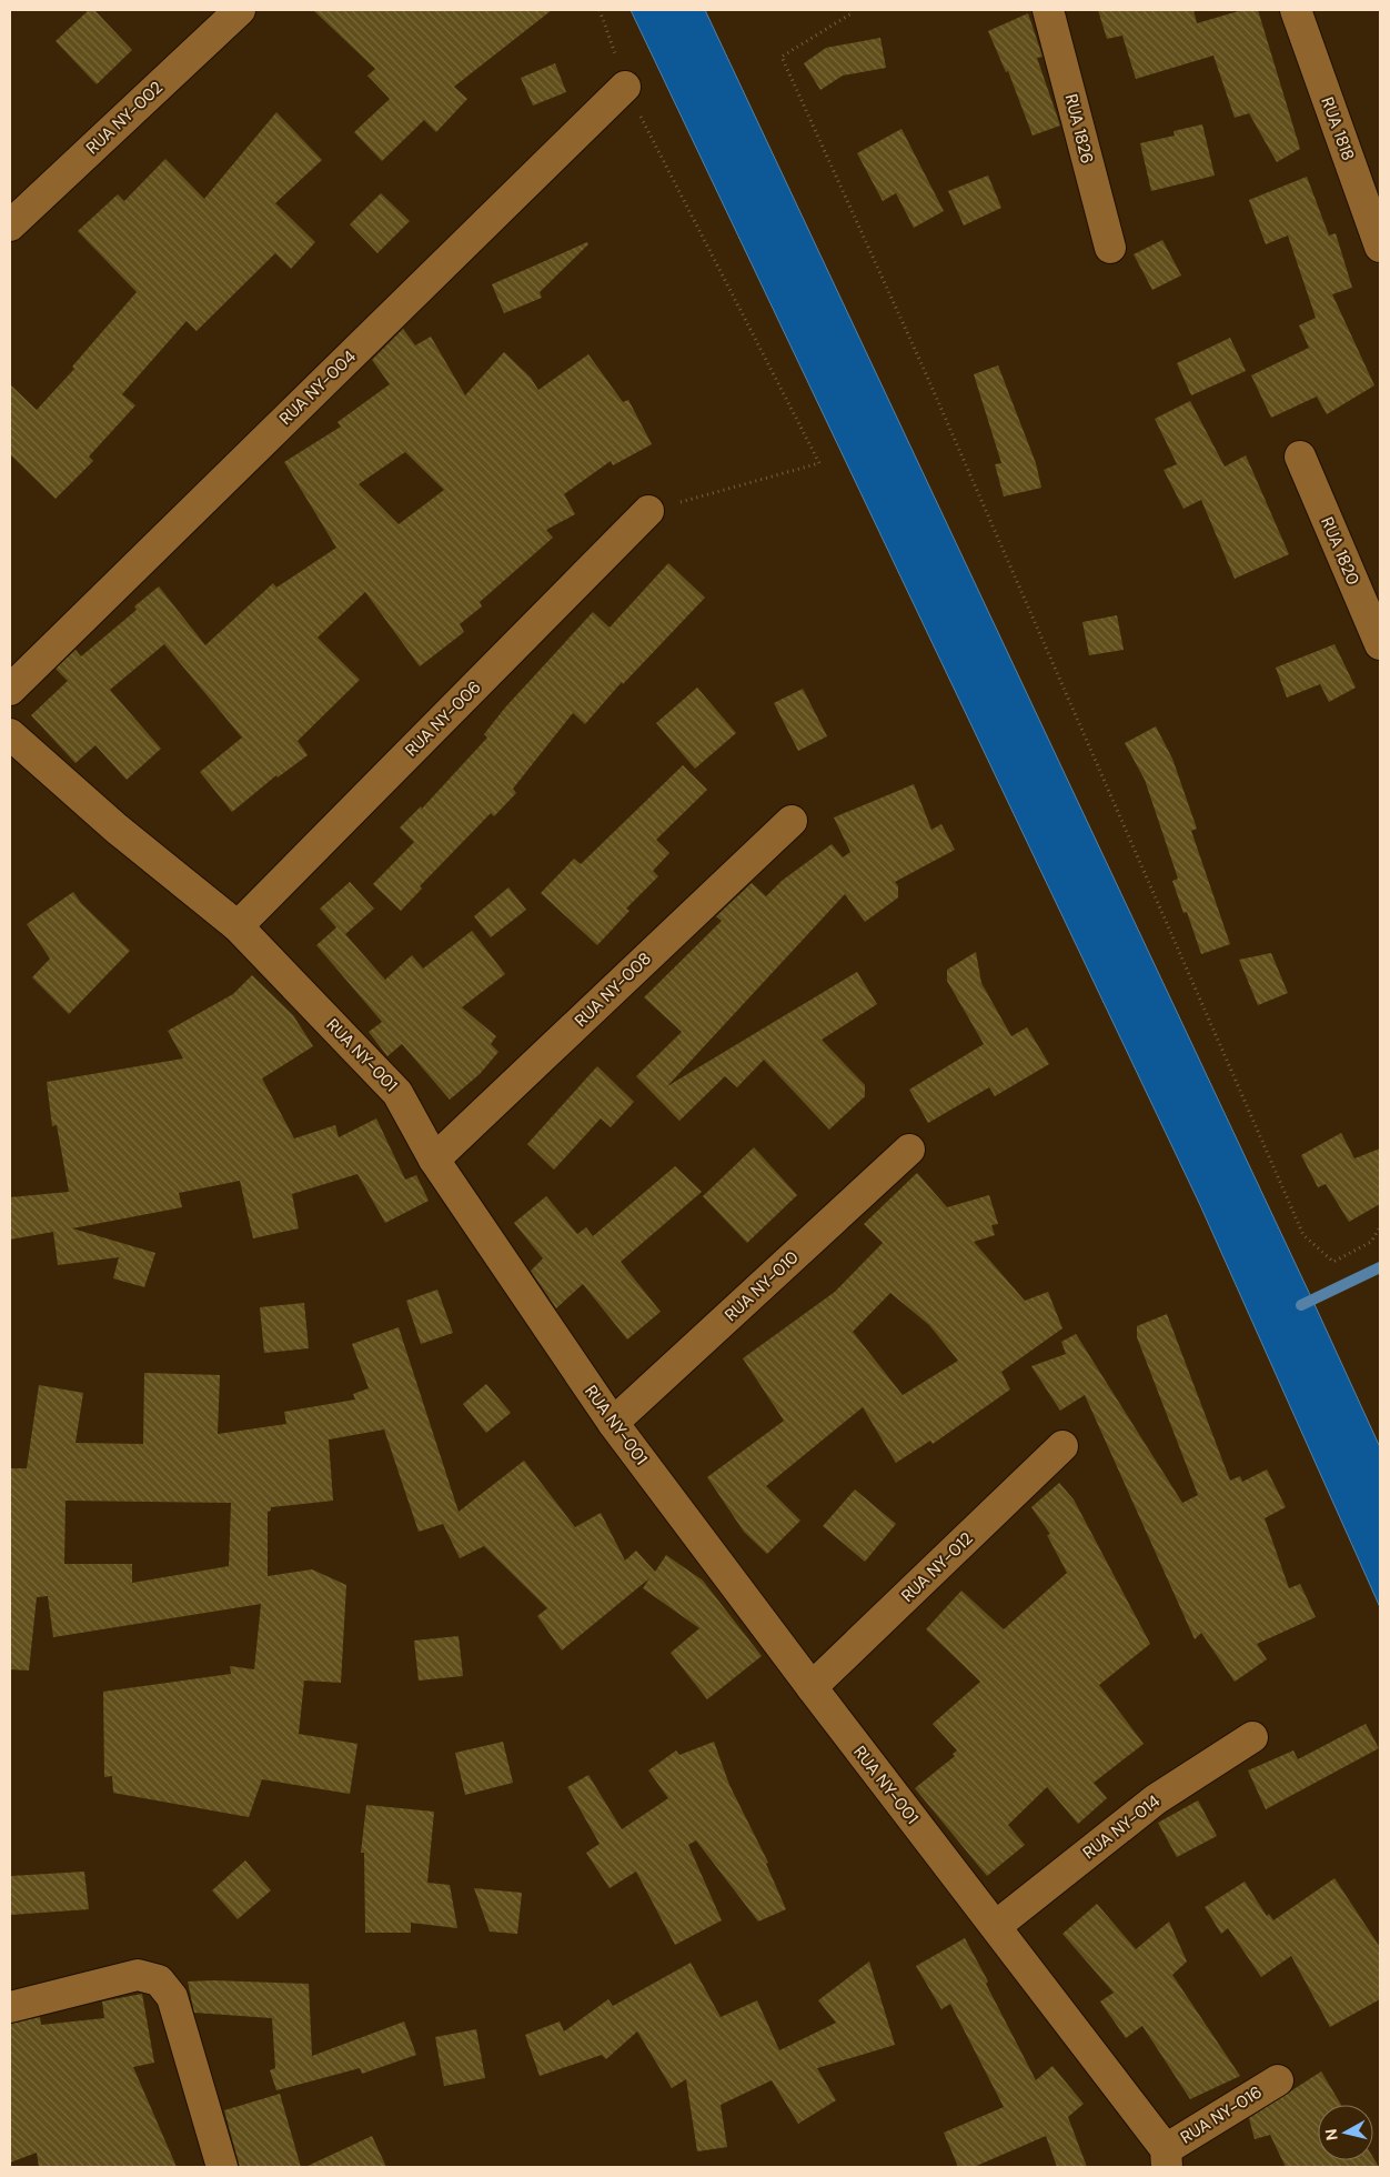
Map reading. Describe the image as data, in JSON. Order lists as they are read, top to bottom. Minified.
{"streets":{"street":["RUA NY-002","RUA 1826","RUA 1818","RUA NY-004","RUA 1820","RUA NY-006","RUA NY-008","RUA NY-001","RUA NY-010","RUA NY-012","RUA NY-014","RUA NY-016"]},"crossings":[["RUA NY-006","RUA NY-001"],["RUA NY-008","RUA NY-001"],["RUA NY-001","RUA NY-010"],["RUA NY-001","RUA NY-012"],["RUA NY-001","RUA NY-014"],["RUA NY-001","RUA NY-016"]],"north":"left"}
